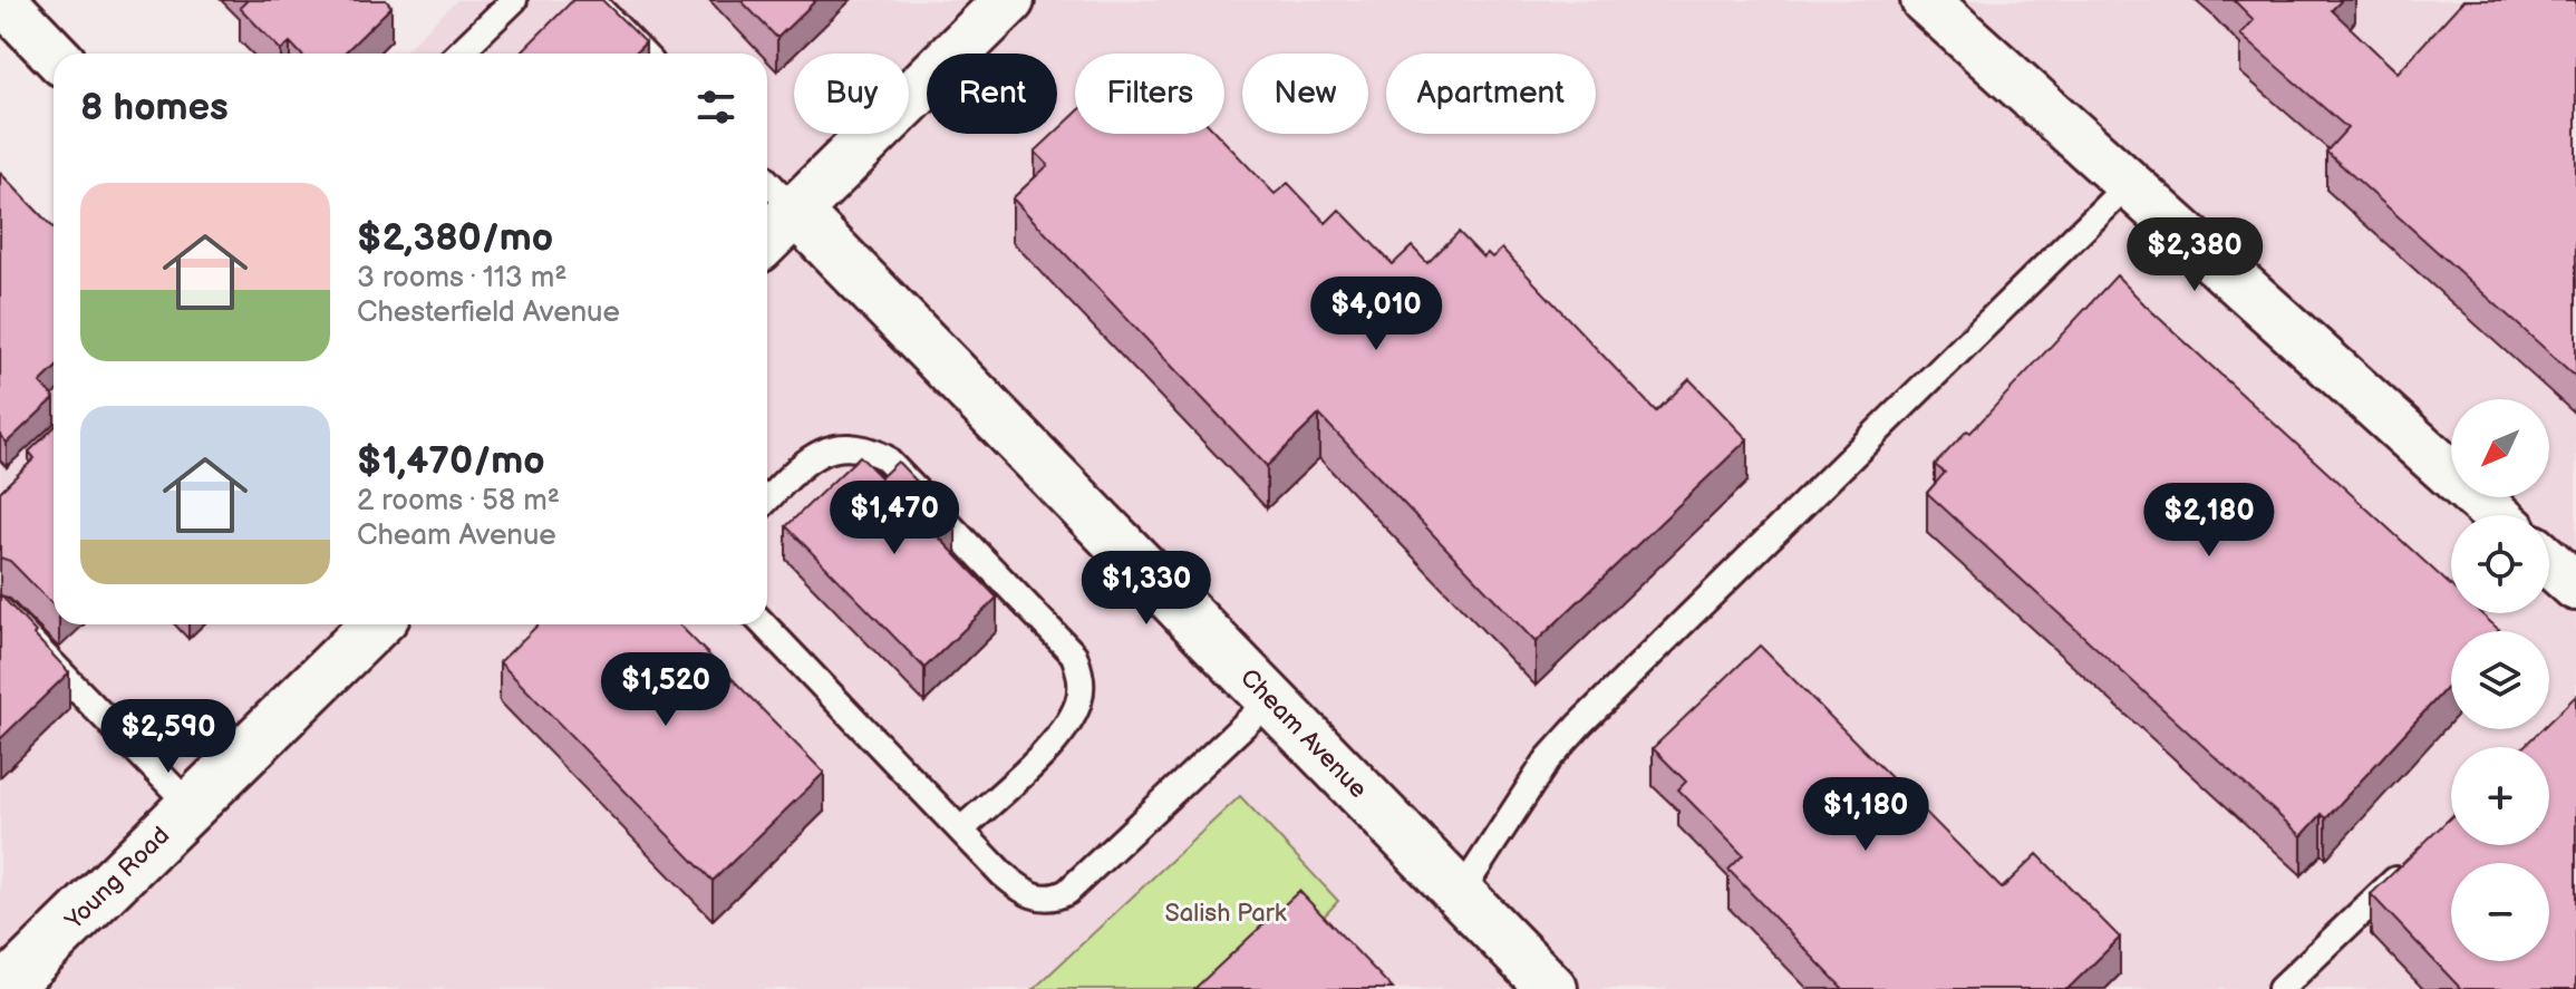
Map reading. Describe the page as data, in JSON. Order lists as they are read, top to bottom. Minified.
{"streets":{"street":["Cheam Avenue","Young Road"]},"parks":["Salish Park"],"north":"bottom left","page":{"chip":["Buy","Rent","Filters","New","Apartment"],"heading":"8 homes","list":[{"name":"$2,380/mo","note":"3 rooms · 113 m² · Chesterfield Avenue"},{"name":"$1,470/mo","note":"2 rooms · 58 m² · Cheam Avenue"}],"price":["$2,380","$4,010","$1,470","$2,180","$1,330","$1,520","$2,590","$1,180"],"map_buttons":["+","−"]}}
